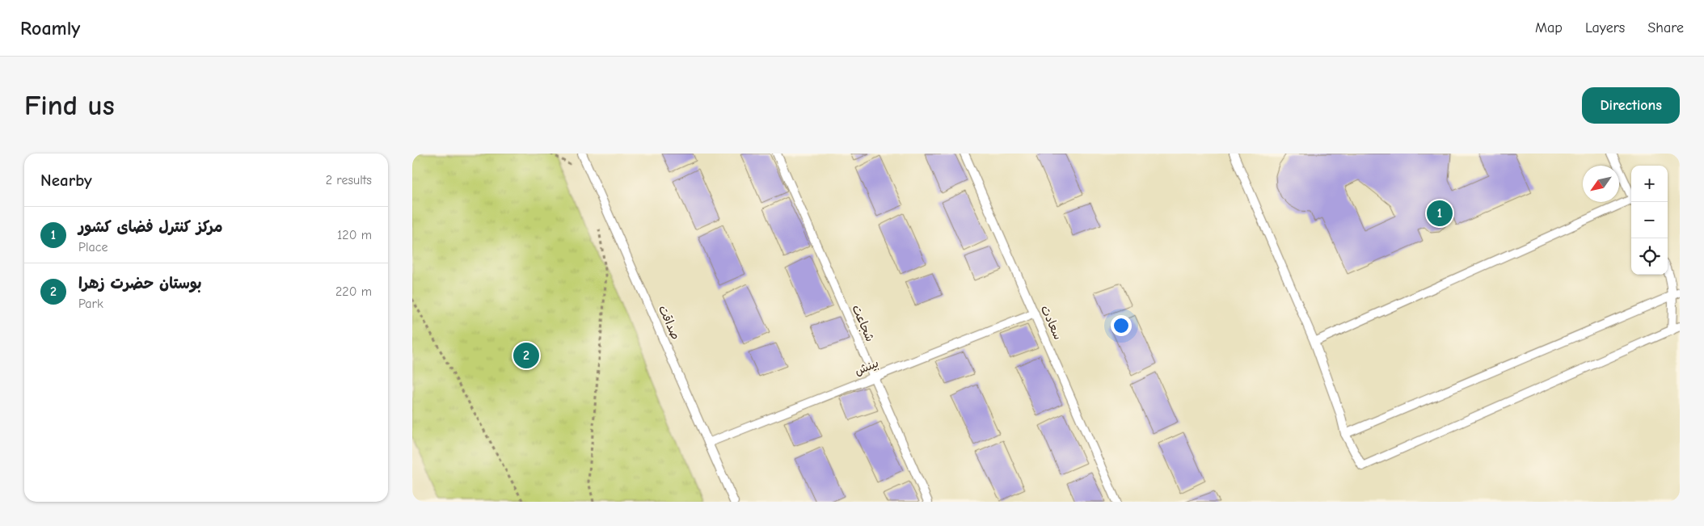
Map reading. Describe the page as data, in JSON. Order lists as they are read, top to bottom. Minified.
{"streets":{"lane":["صداقت","سعادت","شجاعت","بینش"]},"crossings":[["صداقت","بینش"],["سعادت","بینش"],["شجاعت","بینش"]],"north":"bottom left","page":{"header":"Roamly","nav":["Map","Layers","Share"],"buttons":"Directions","title":"Find us","heading":["Nearby","2 results"],"map_buttons":["+","−"],"pins":["1","2"],"list":[{"mark":"1","name":"مرکز کنترل فضای کشور","note":"Place","value":"120 m"},{"mark":"2","name":"بوستان حضرت زهرا","note":"Park","value":"220 m"}]}}
